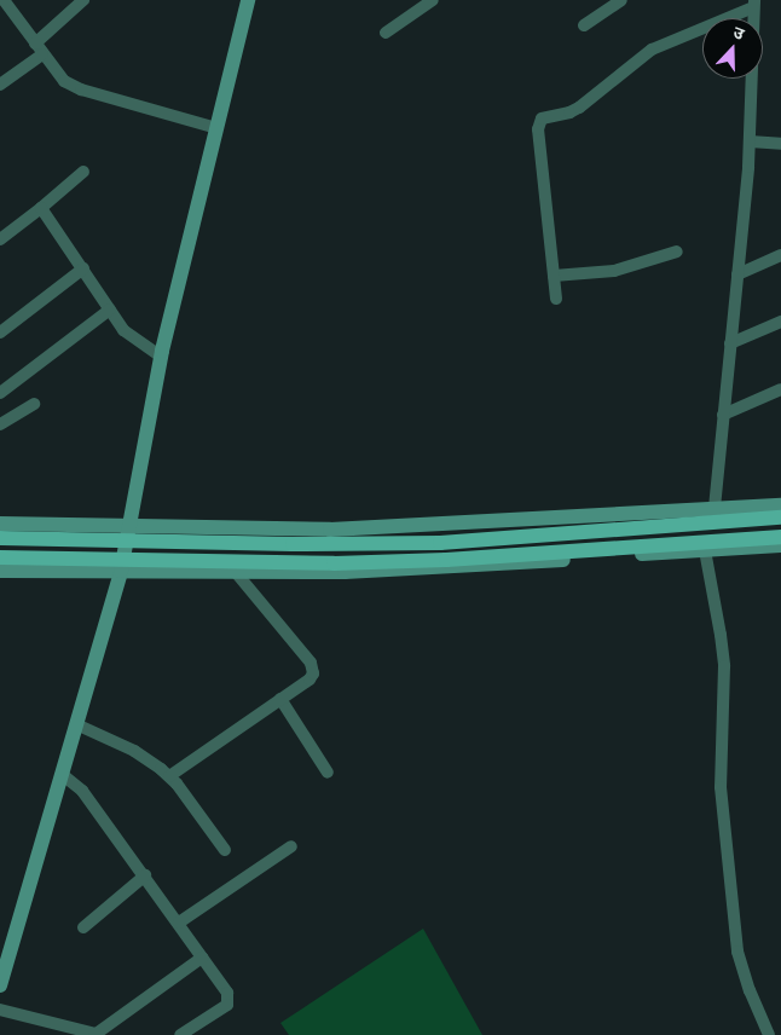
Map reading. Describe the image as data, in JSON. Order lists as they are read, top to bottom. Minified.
{"north":"top"}
